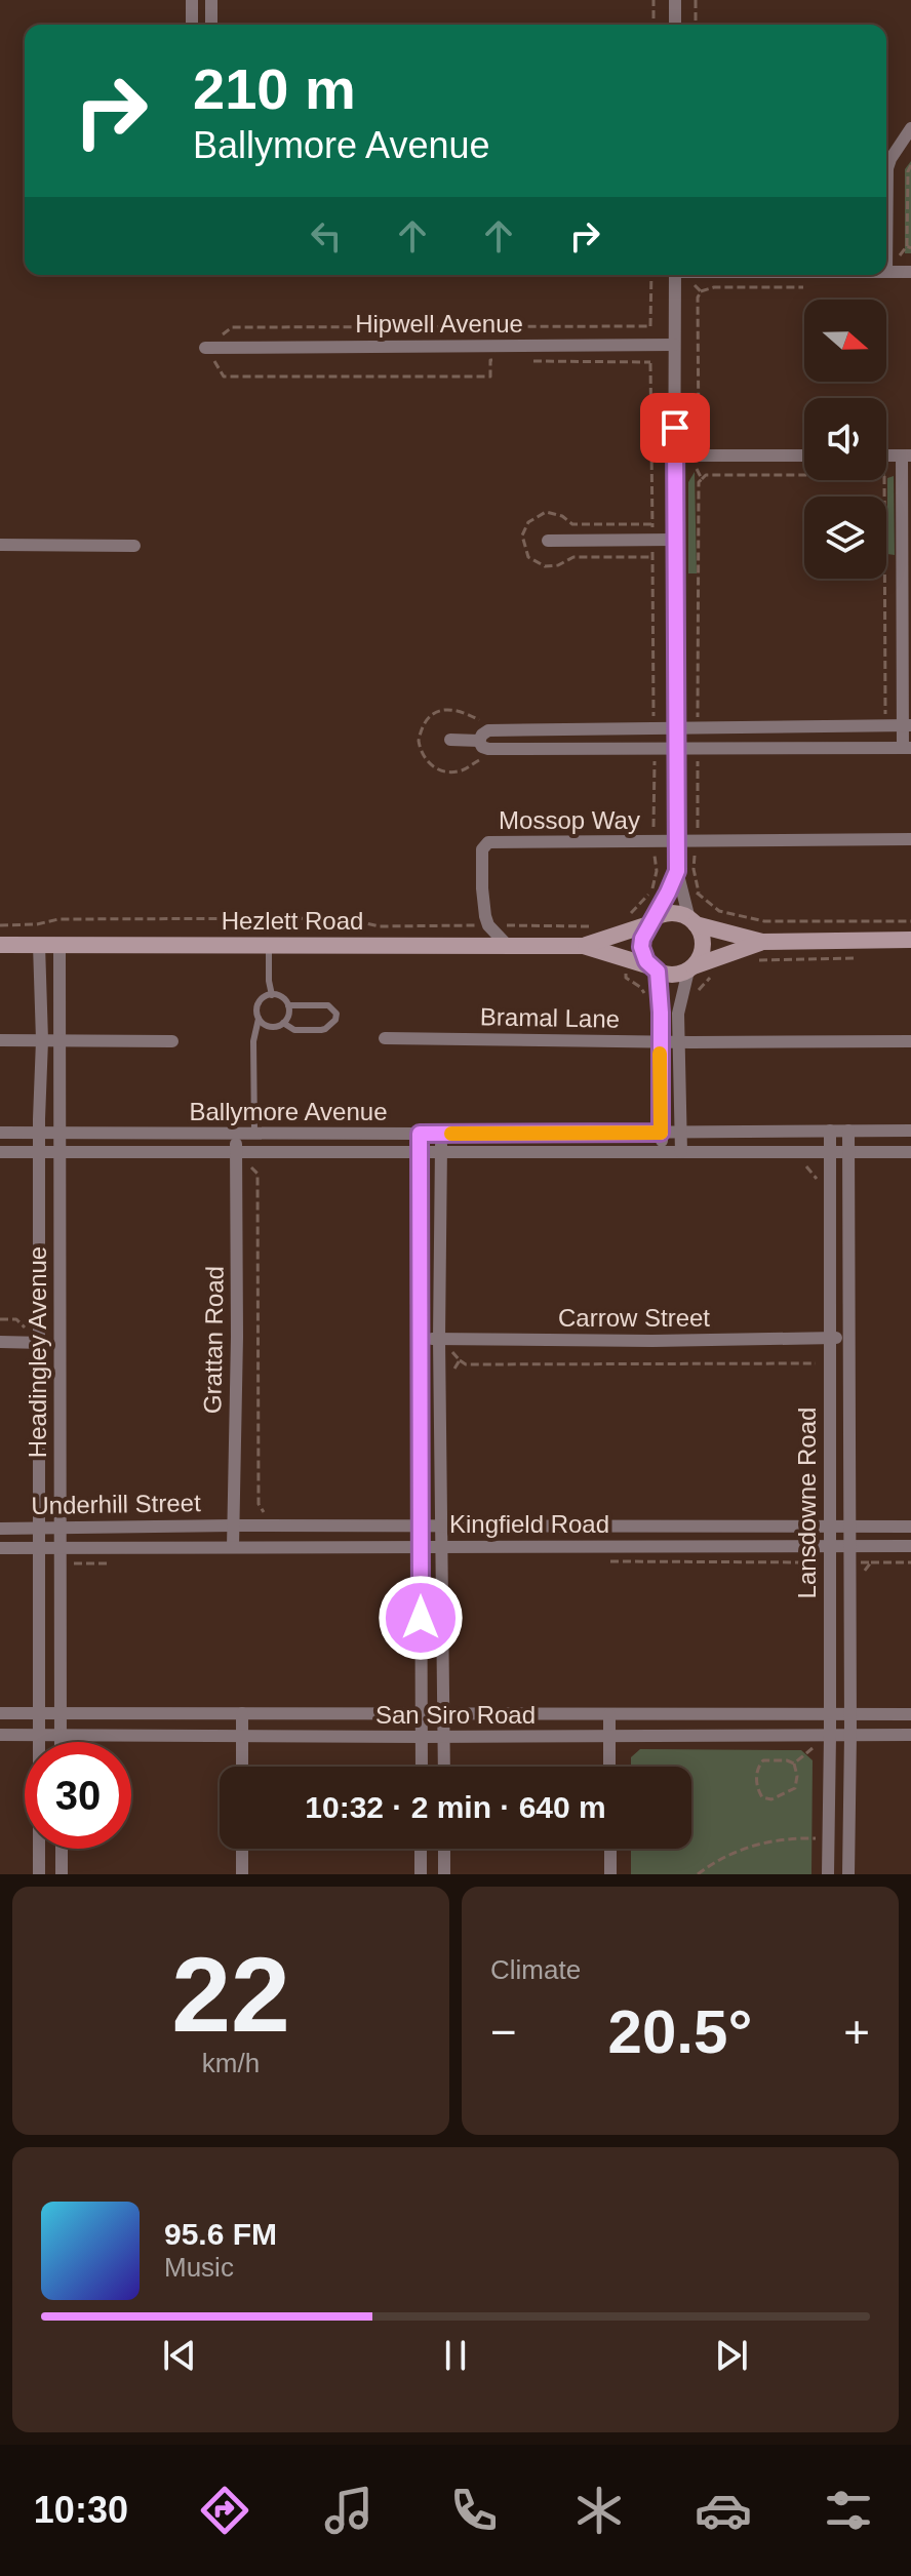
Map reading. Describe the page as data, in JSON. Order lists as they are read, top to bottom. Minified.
{"streets":{"main road":["Hezlett Road"],"street":["Hipwell Avenue","Mossop Way","Bramal Lane","Ballymore Avenue","Carrow Street","Grattan Road","Headingley Avenue","Lansdowne Road","Underhill Street","Kingfield Road","San Siro Road"]},"crossings":[["Hezlett Road","Headingley Avenue"],["Ballymore Avenue","Grattan Road"],["Ballymore Avenue","Headingley Avenue"],["Ballymore Avenue","Lansdowne Road"],["Carrow Street","Lansdowne Road"],["Grattan Road","Underhill Street"],["Grattan Road","Kingfield Road"],["Headingley Avenue","Underhill Street"],["Headingley Avenue","Kingfield Road"],["Headingley Avenue","San Siro Road"],["Lansdowne Road","Kingfield Road"],["Lansdowne Road","San Siro Road"],["Underhill Street","Kingfield Road"]],"north":"right","page":{"turn":["210 m","Ballymore Avenue"],"limit":"30","trip":"10:32 · 2 min · 640 m","tile":[["22","km/h"],"Climate"],"heat":["−","20.5°","+"],"song":["95.6 FM","Music"],"tabs":"10:30"}}
